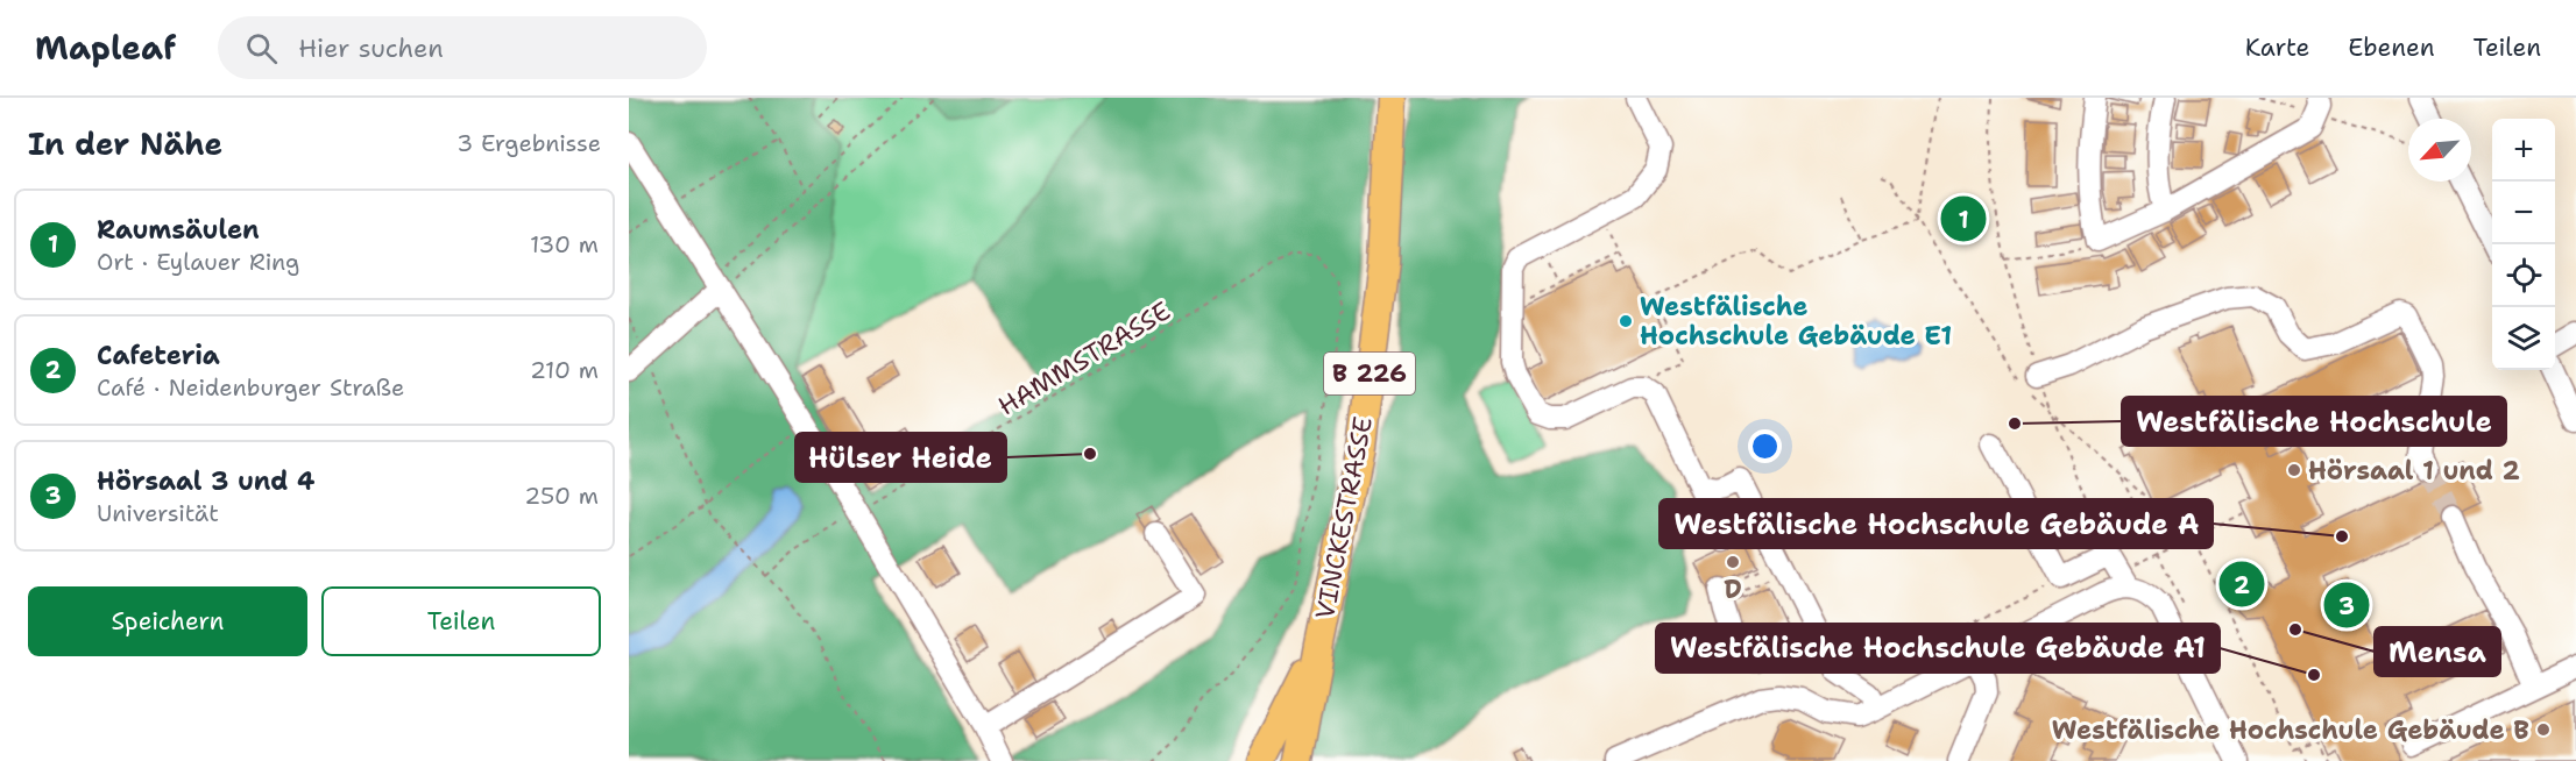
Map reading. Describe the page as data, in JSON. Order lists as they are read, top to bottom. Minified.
{"streets":{"main road":["B 226","VINCKESTRASSE"],"path":["HAMMSTRASSE"]},"places":["Westfälische Hochschule Gebäude E1","Westfälische Hochschule","Hülser Heide","Hörsaal 1 und 2","Westfälische Hochschule Gebäude A","D","Mensa","Westfälische Hochschule Gebäude A1","Westfälische Hochschule Gebäude B"],"north":"bottom left","page":{"header":"Mapleaf","search":"Hier suchen","nav":["Karte","Ebenen","Teilen"],"heading":["In der Nähe","3 Ergebnisse"],"map_buttons":["+","−"],"list":[{"mark":"1","name":"Raumsäulen","note":"Ort · Eylauer Ring","value":"130 m"},{"mark":"2","name":"Cafeteria","note":"Café · Neidenburger Straße","value":"210 m"},{"mark":"3","name":"Hörsaal 3 und 4","note":"Universität","value":"250 m"}],"pins":["1","2","3"],"buttons":["Speichern","Teilen"]}}
